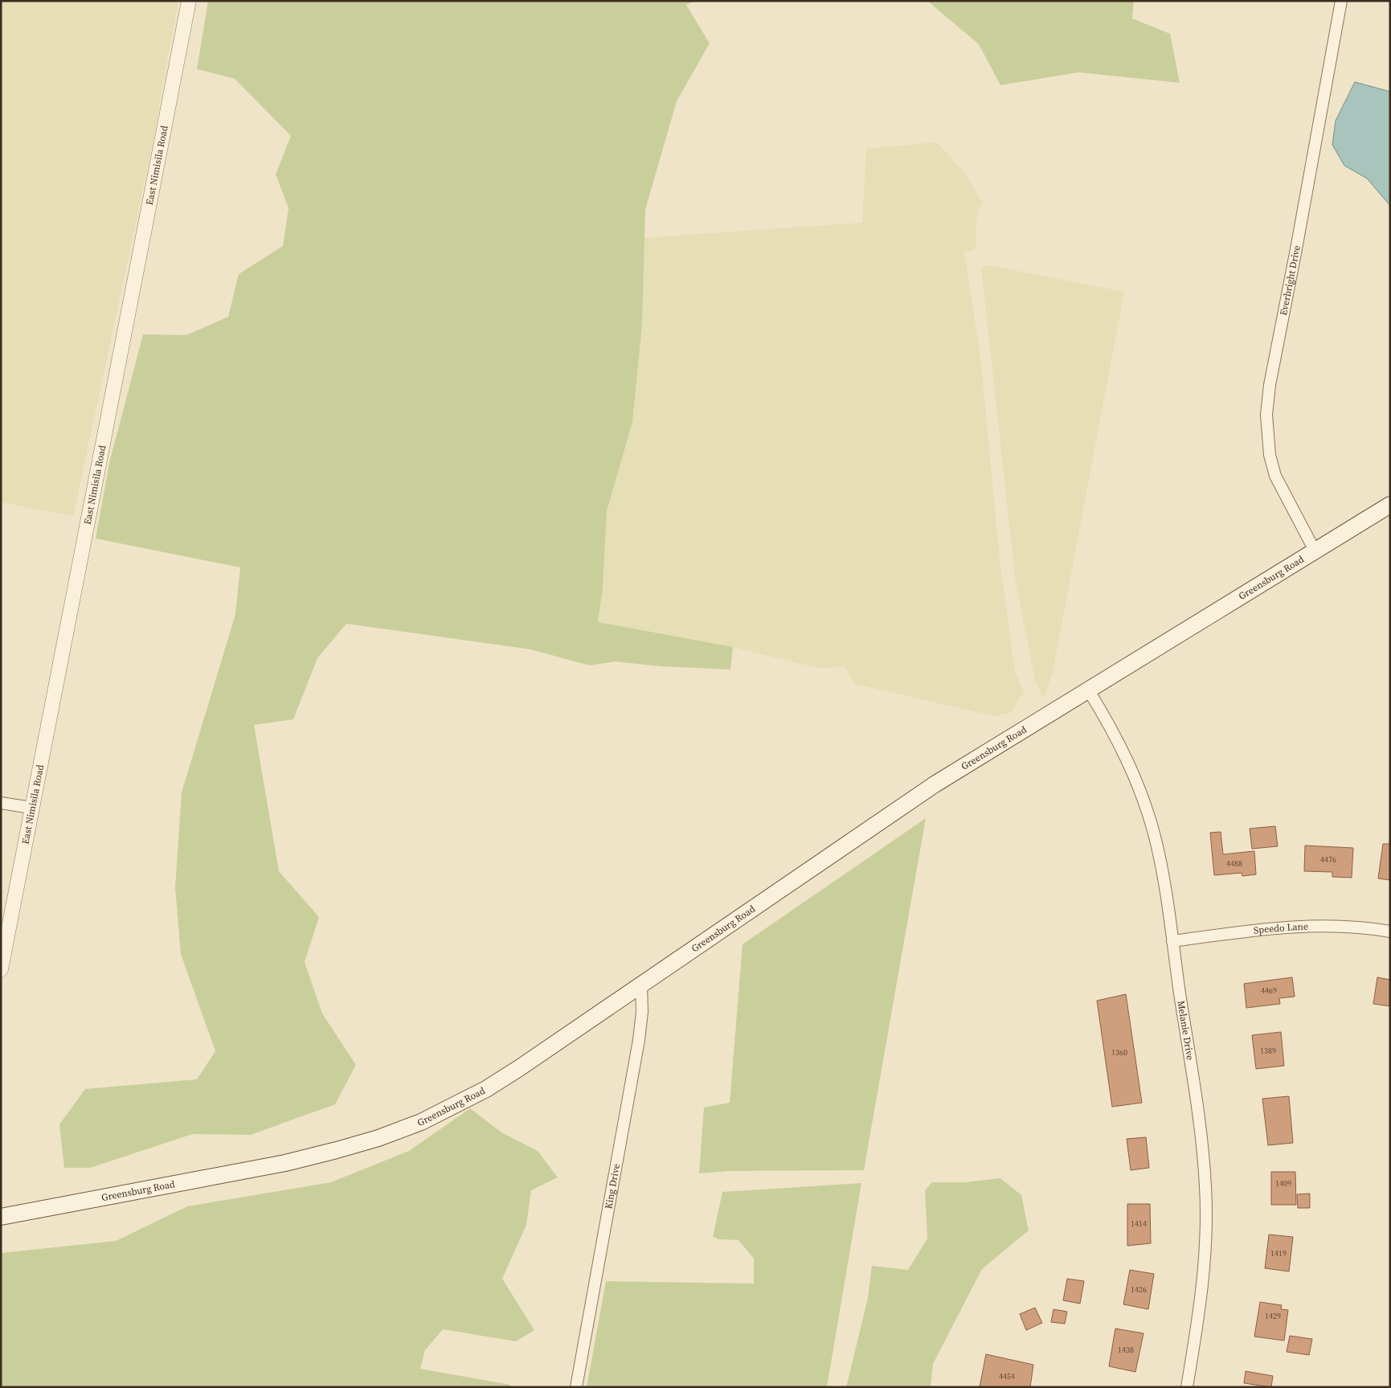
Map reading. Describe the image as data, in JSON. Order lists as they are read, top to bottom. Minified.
{"streets":{"main road":["Greensburg Road"],"street":["East Nimisila Road","Everbright Drive","Speedo Lane","Melanie Drive","King Drive"]},"crossings":[["Everbright Drive","Greensburg Road"],["Greensburg Road","Melanie Drive"],["Greensburg Road","King Drive"],["Speedo Lane","Melanie Drive"]],"house_numbers":["4476","4488","4469","1389","1360","1409","1414","1419","1426","1429","1438","4454"]}
